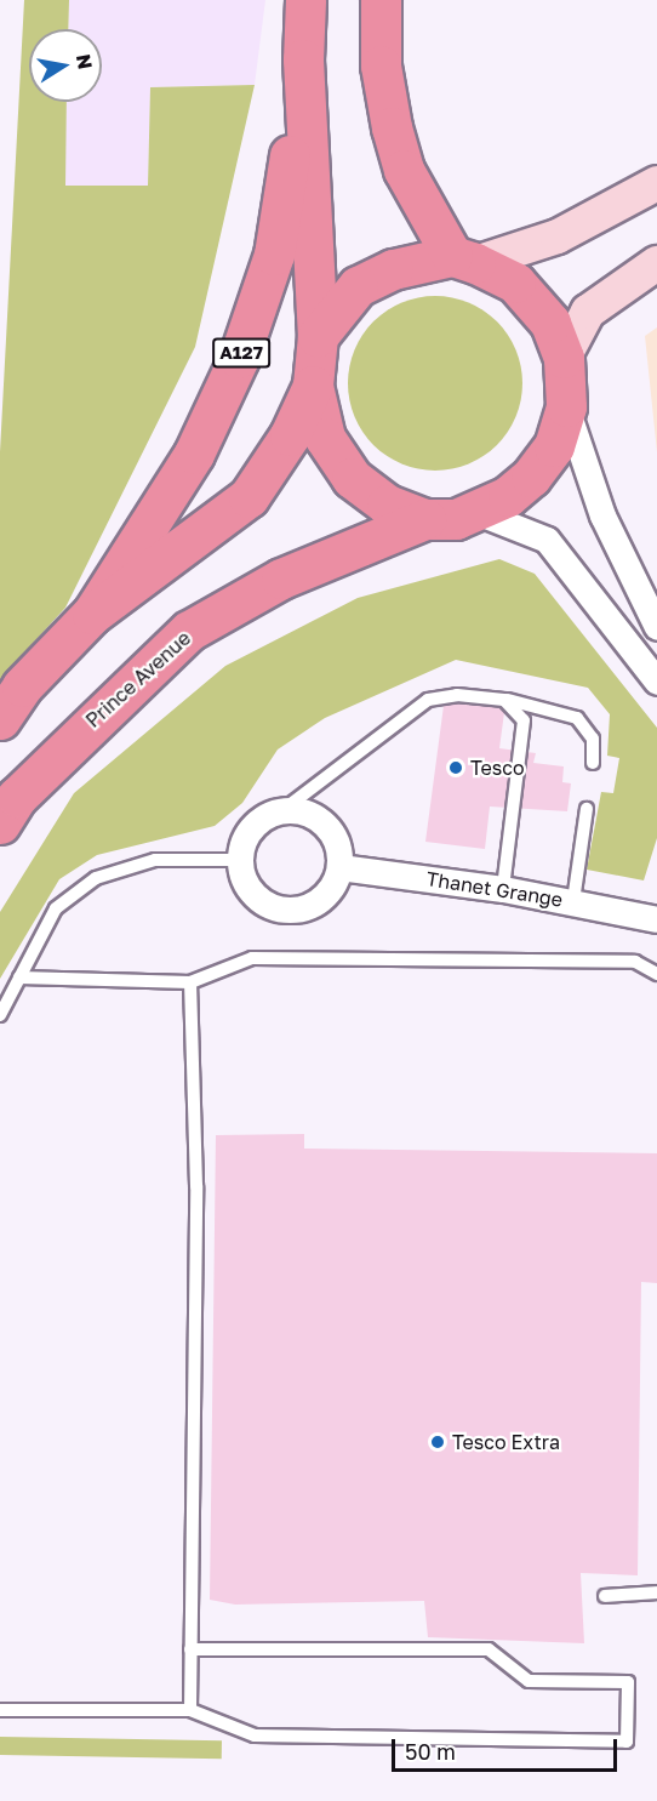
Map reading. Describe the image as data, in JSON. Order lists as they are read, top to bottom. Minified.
{"streets":{"highway":["A127","Prince Avenue"],"street":["Thanet Grange"]},"crossings":[["A127","Prince Avenue"]],"places":["Tesco","Tesco Extra"],"scale_bar":"50 m","north":"right"}
